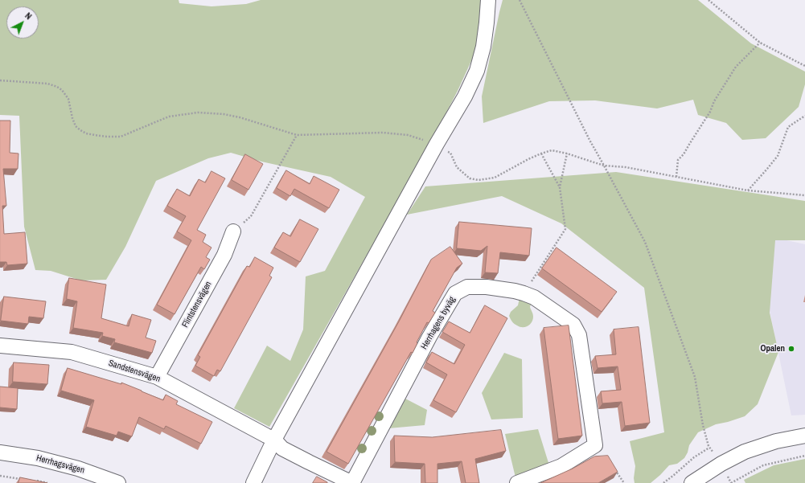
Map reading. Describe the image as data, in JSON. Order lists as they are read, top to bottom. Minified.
{"streets":{"street":["Flintstensvägen","Herrhagens byväg","Sandstensvägen","Herrhagsvägen"]},"crossings":[["Flintstensvägen","Sandstensvägen"],["Herrhagens byväg","Sandstensvägen"]],"places":["Opalen"],"north":"top right"}
